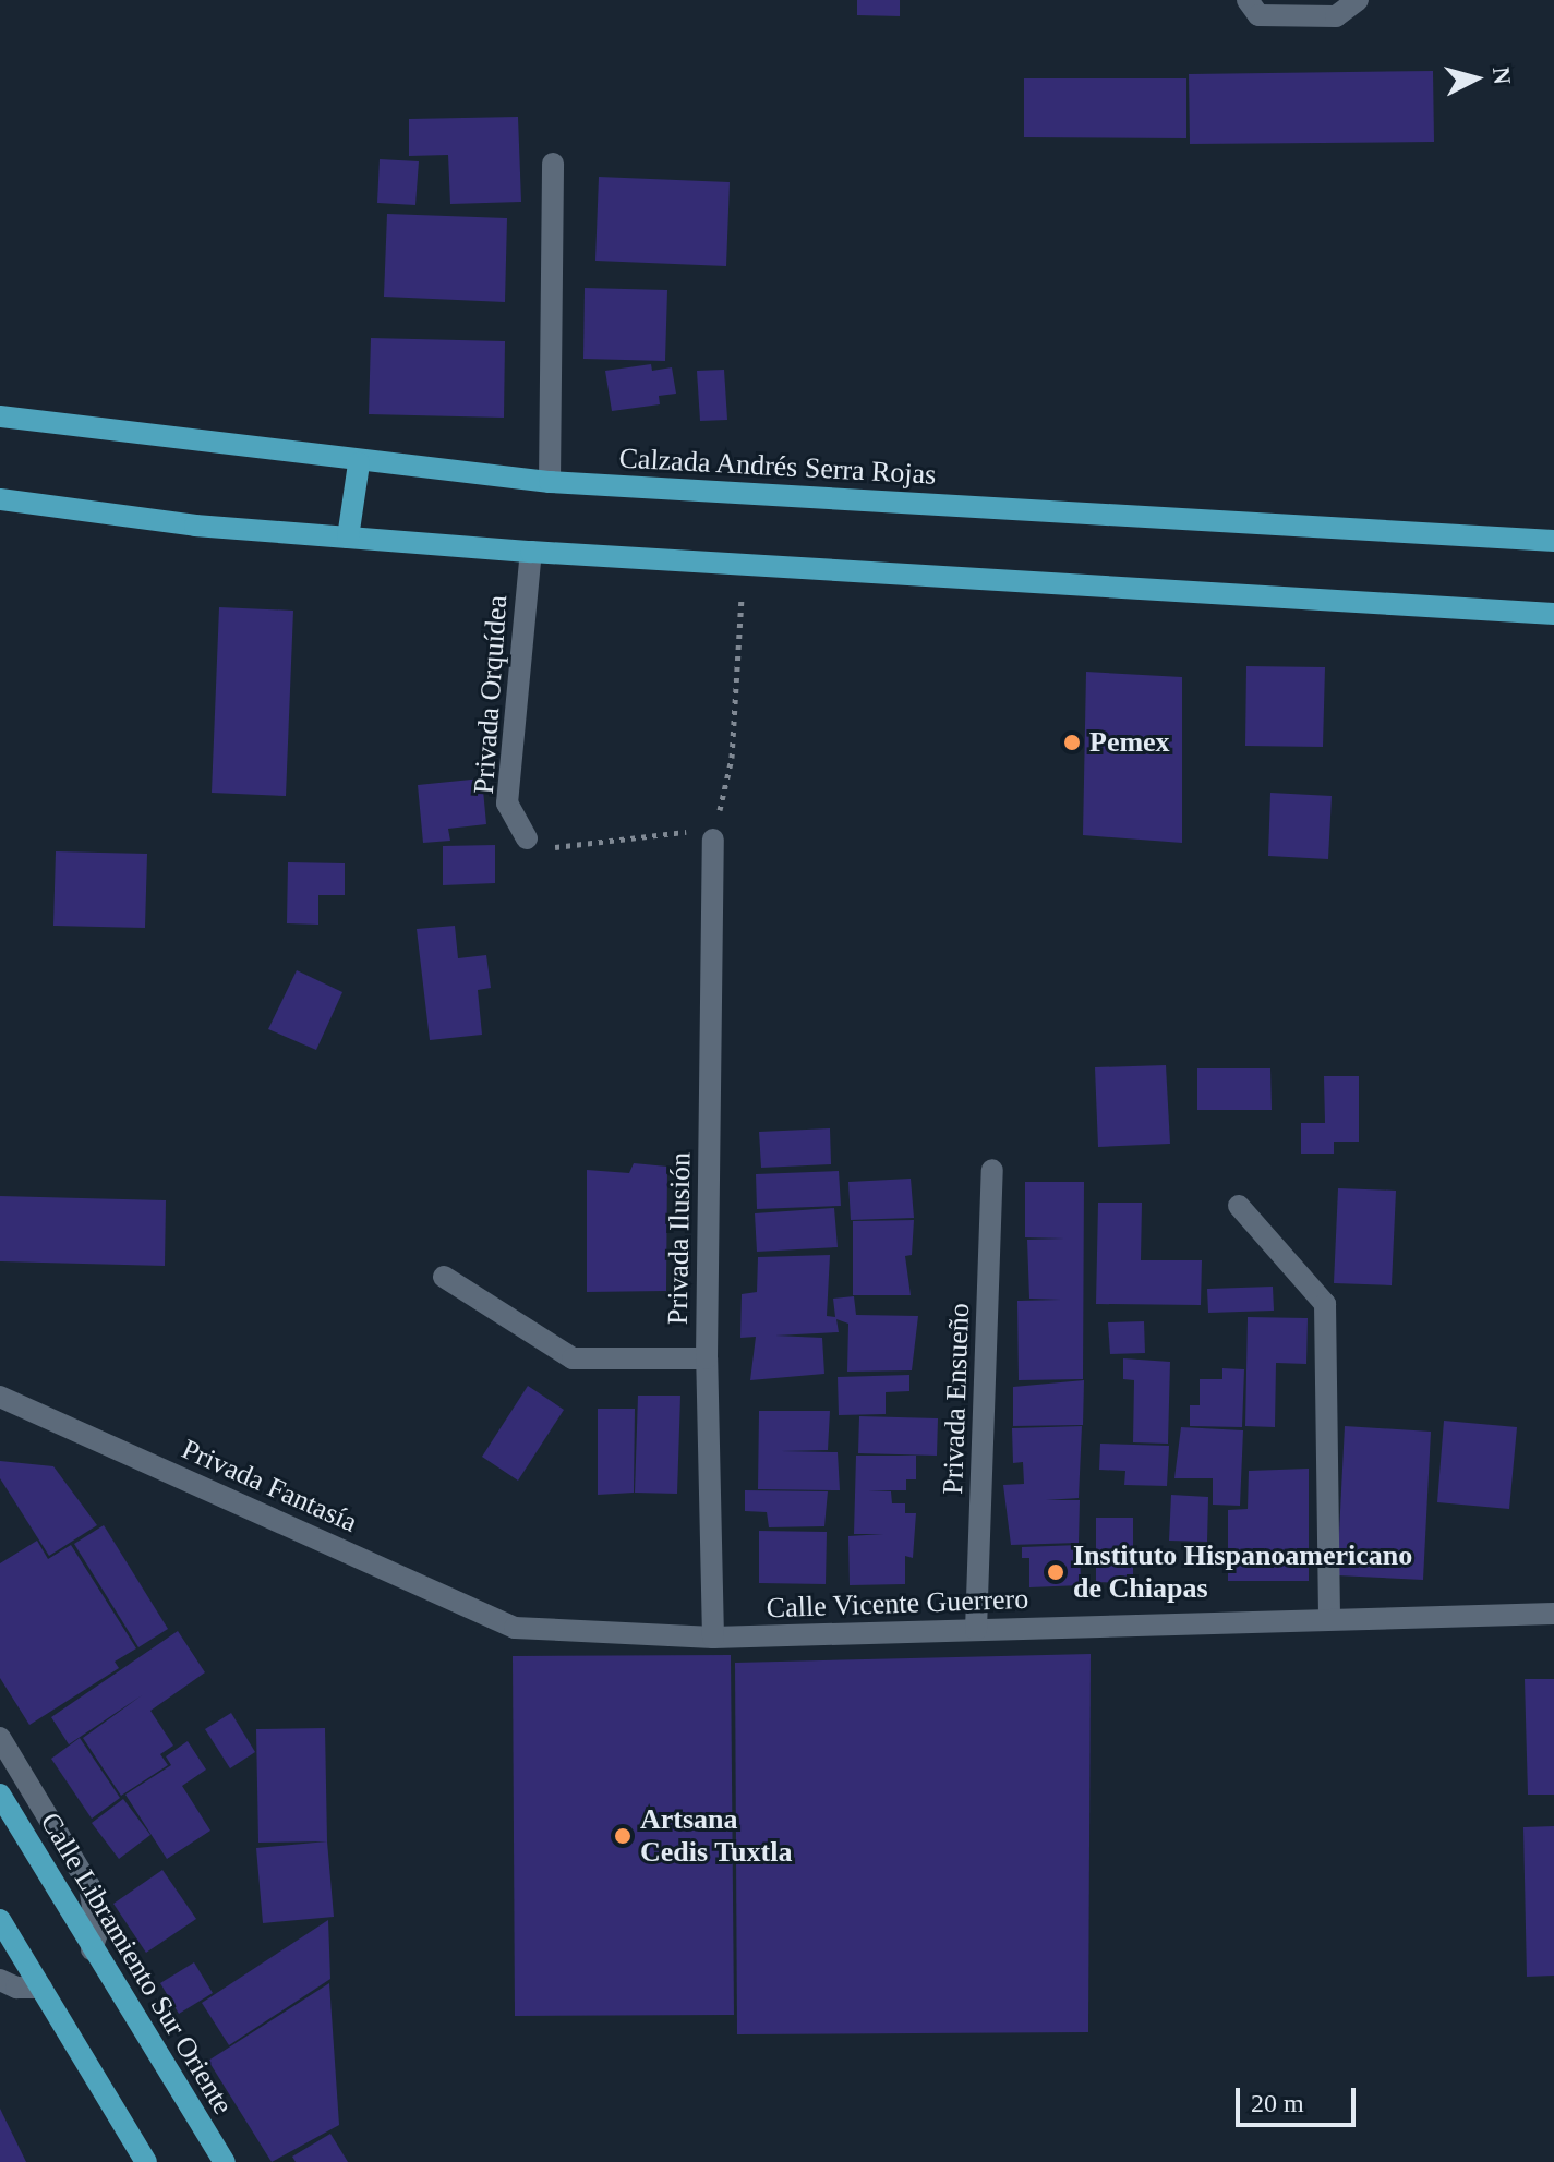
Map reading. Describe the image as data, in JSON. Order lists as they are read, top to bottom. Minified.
{"streets":{"main road":["Calzada Andrés Serra Rojas","Calle Libramiento Sur Oriente"],"street":["Privada Orquídea","Privada Ilusión","Privada Ensueño","Privada Fantasía","Calle Vicente Guerrero"]},"crossings":[["Privada Ilusión","Calle Vicente Guerrero"],["Privada Ensueño","Calle Vicente Guerrero"],["Privada Fantasía","Calle Vicente Guerrero"]],"places":["Pemex","Instituto Hispanoamericano de Chiapas","Artsana Cedis Tuxtla"],"scale_bar":"20 m","north":"right"}
